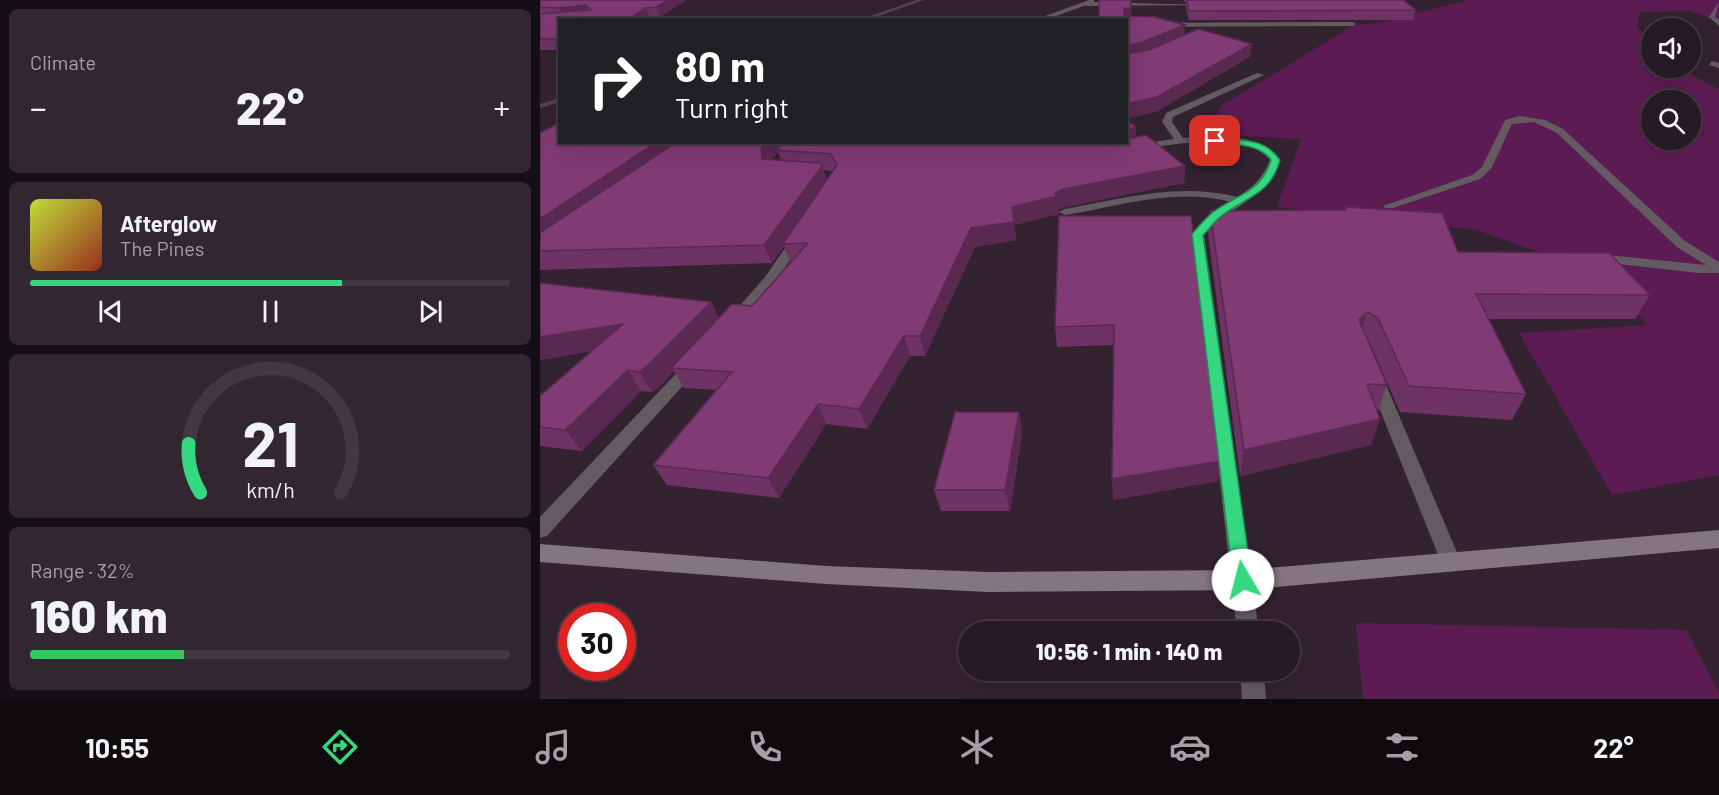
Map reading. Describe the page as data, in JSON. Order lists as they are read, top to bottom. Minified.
{"page":{"tile":["Climate",["Range · 32%","160 km"]],"turn":["80 m","Turn right"],"heat":["−","22°","+"],"song":["Afterglow","The Pines"],"limit":"30","trip":"10:56 · 1 min · 140 m","tabs":["10:55","22°"],"gauge":["21","km/h"]}}
